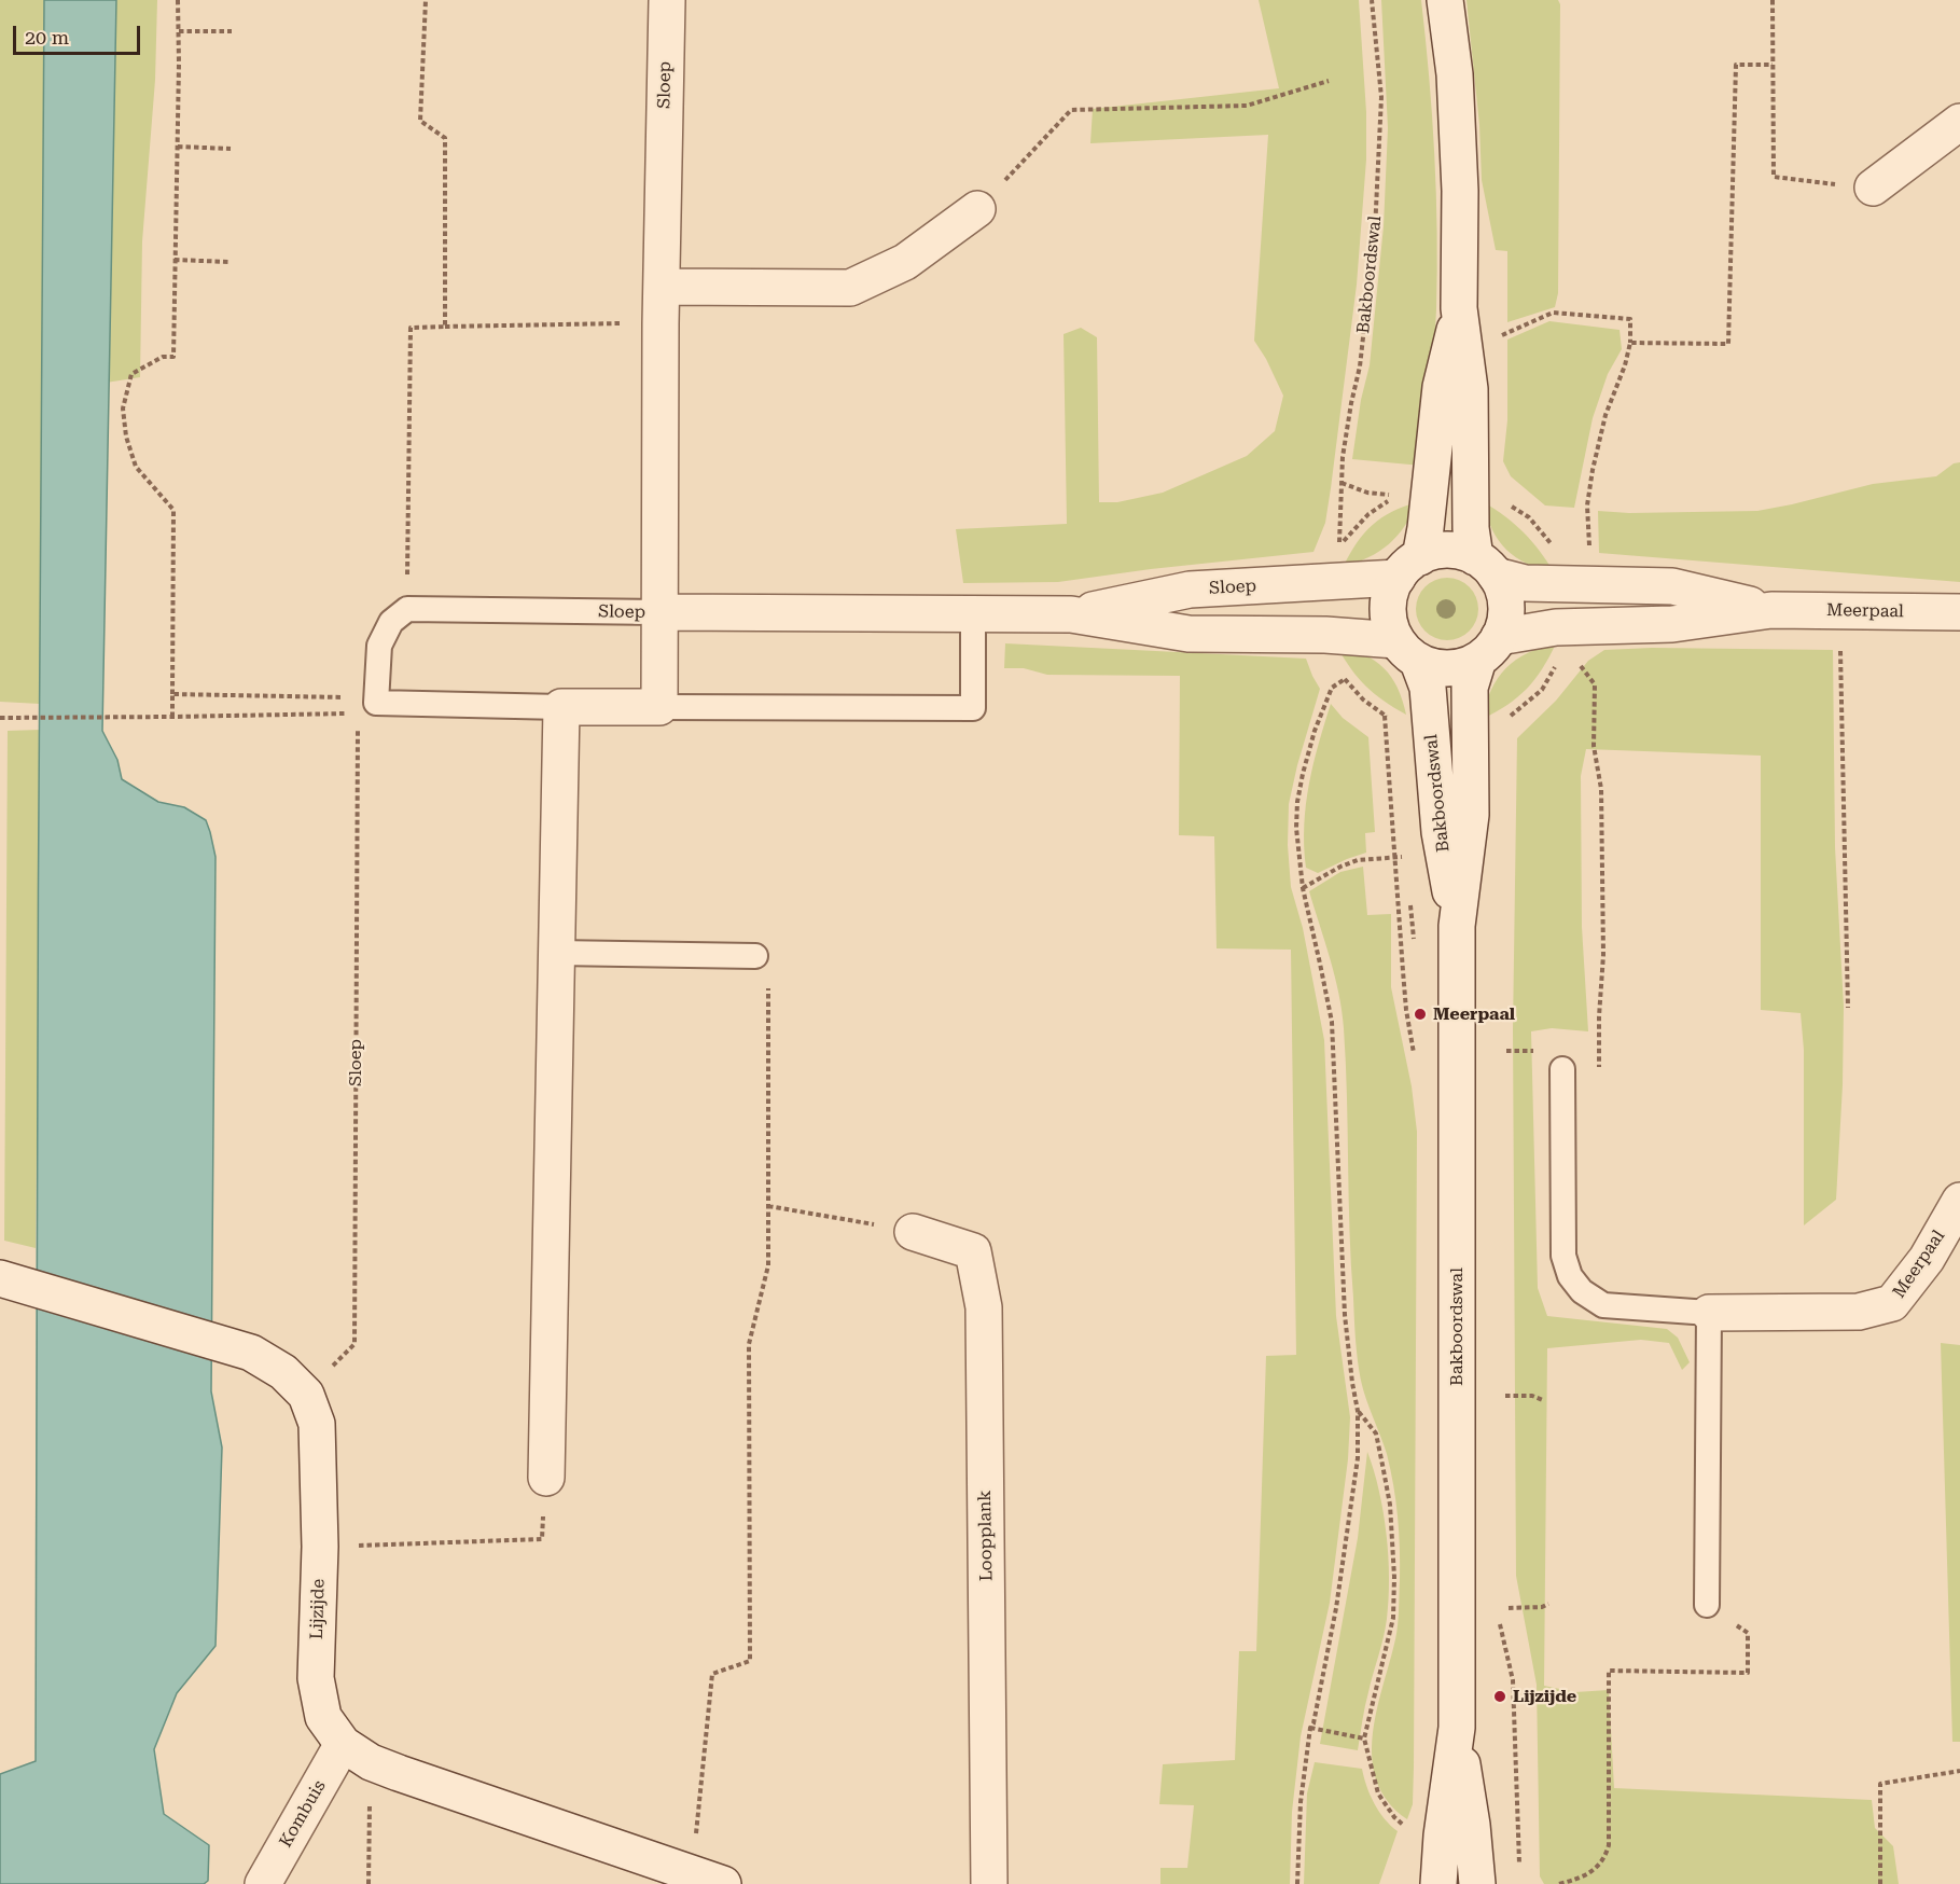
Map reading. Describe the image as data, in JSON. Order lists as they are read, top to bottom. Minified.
{"streets":{"street":["Sloep","Bakboordswal","Meerpaal","Loopplank","Lijzijde","Kombuis"]},"crossings":[["Sloep","Bakboordswal"],["Sloep","Meerpaal"],["Sloep","Lijzijde"],["Bakboordswal","Meerpaal"],["Lijzijde","Kombuis"]],"places":["Meerpaal","Lijzijde"],"scale_bar":"20 m"}
